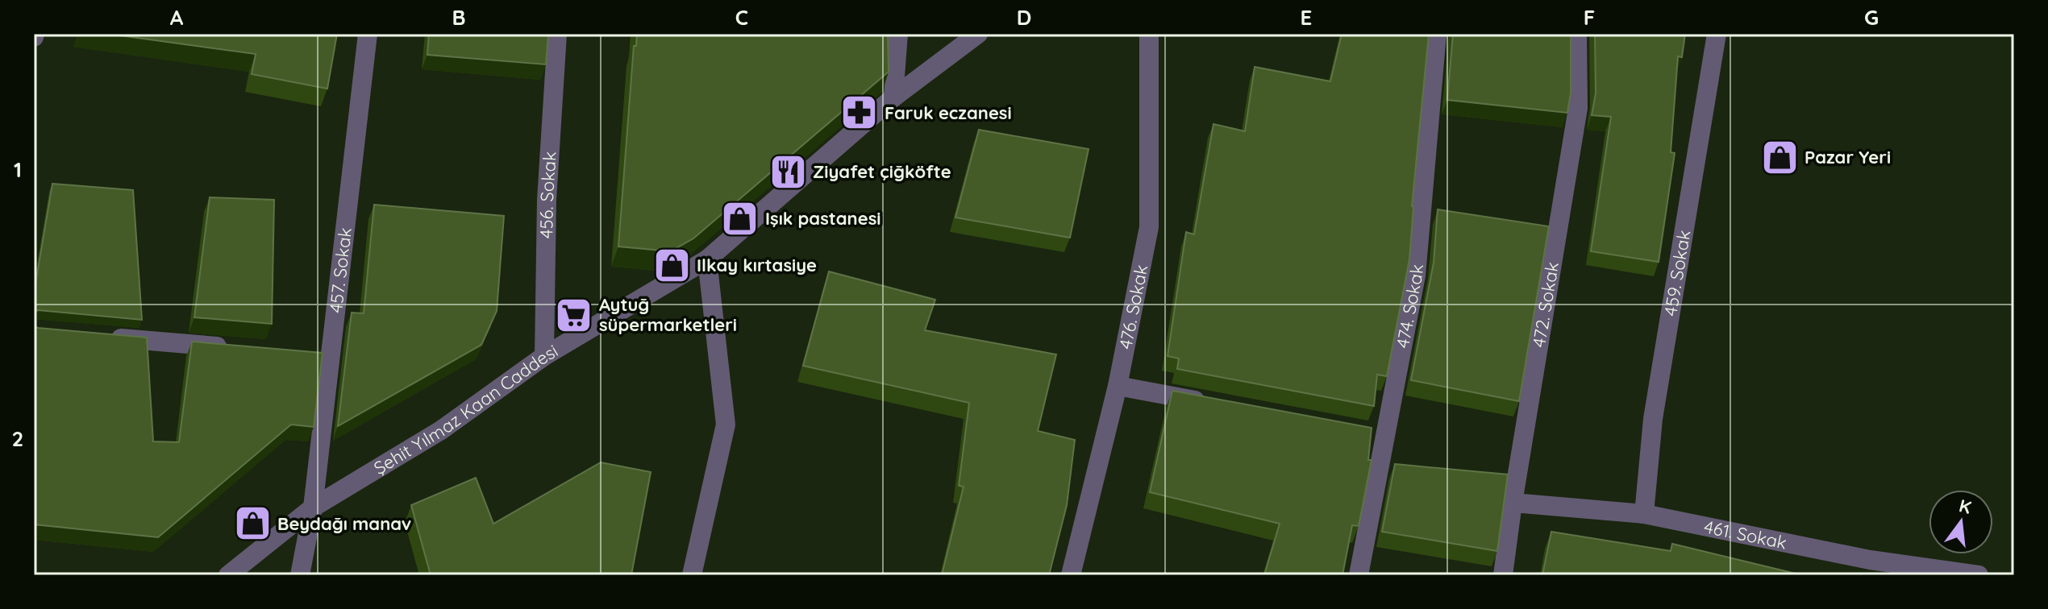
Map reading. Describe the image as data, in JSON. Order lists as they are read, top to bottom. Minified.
{"streets":{"street":["456. Sokak","457. Sokak","459. Sokak","472. Sokak","474. Sokak","476. Sokak","Şehit Yılmaz Kaan Caddesi","461. Sokak"]},"crossings":[["456. Sokak","Şehit Yılmaz Kaan Caddesi"],["457. Sokak","Şehit Yılmaz Kaan Caddesi"],["459. Sokak","461. Sokak"],["472. Sokak","461. Sokak"]],"places":{"pharmacy":["Faruk eczanesi"],"shop":["Pazar Yeri","Işık pastanesi","Ilkay kırtasiye","Beydağı manav"],"restaurant":["Ziyafet çiğköfte"],"supermarket":["Aytuğ süpermarketleri"]},"north":"top","grid":{"columns":["A","B","C","D","E","F","G"],"rows":["1","2"]}}
